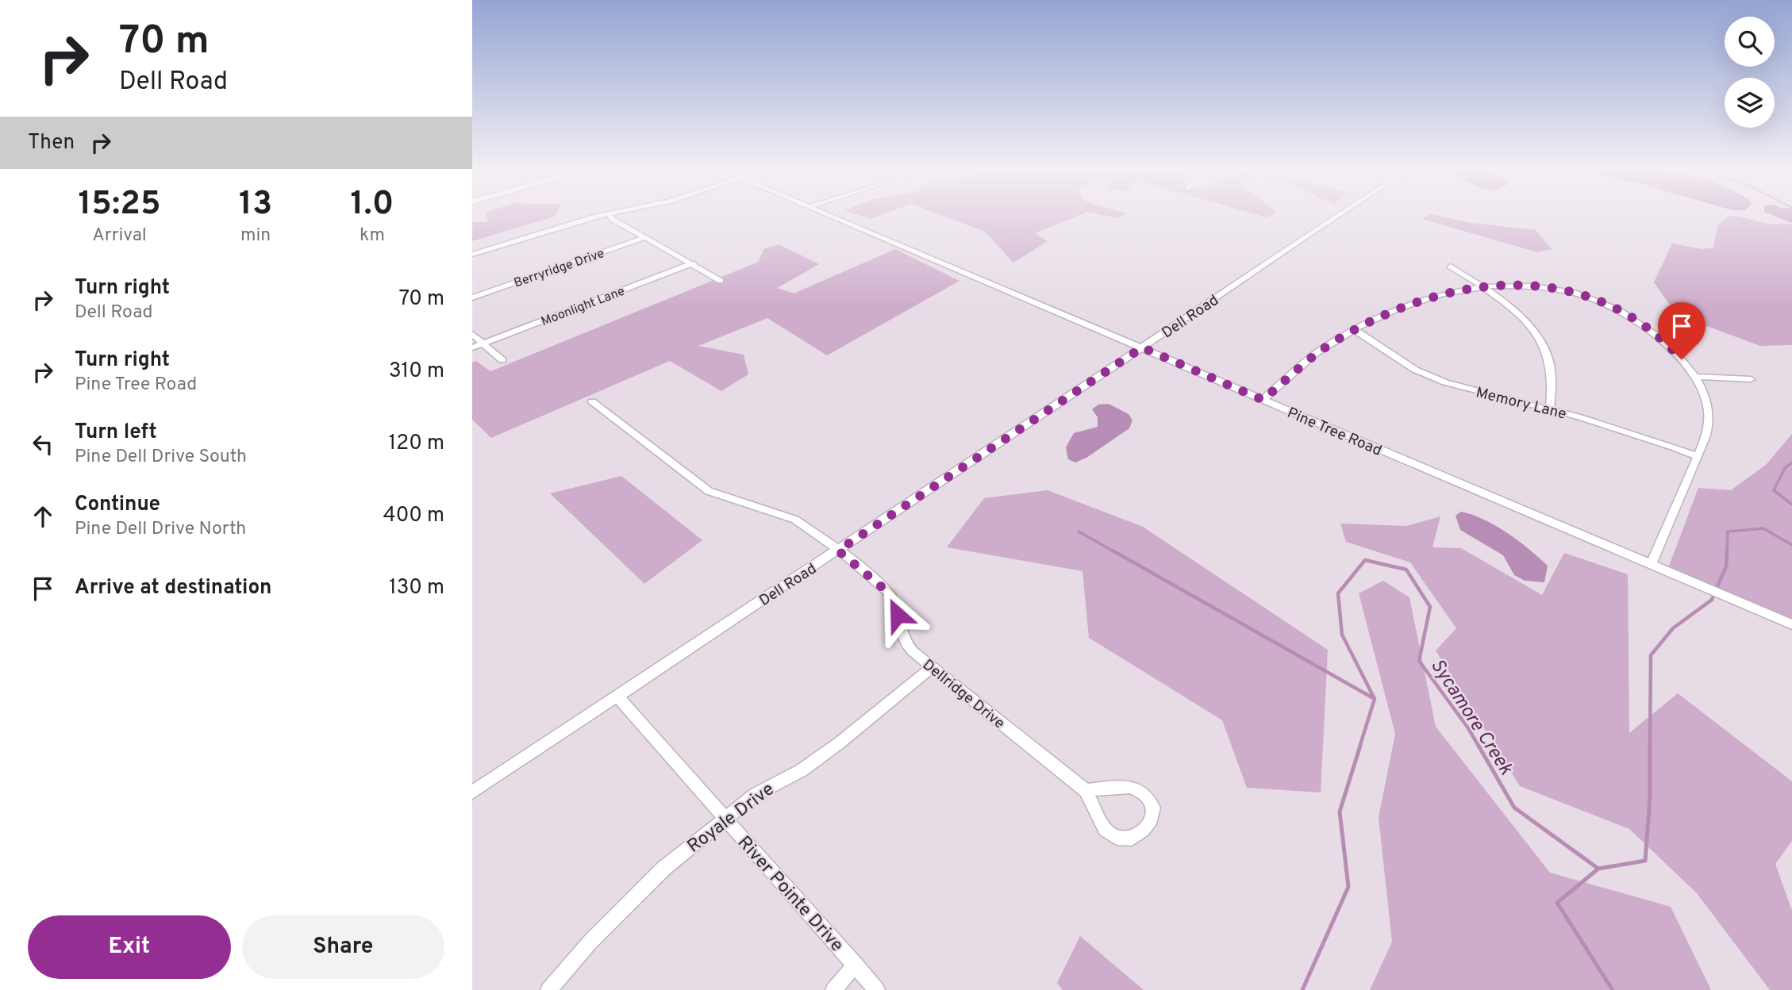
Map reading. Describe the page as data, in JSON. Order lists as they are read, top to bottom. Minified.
{"streets":{"street":["Berryridge Drive","Moonlight Lane","Dell Road","Memory Lane","Pine Tree Road","Dellridge Drive","Royale Drive","River Pointe Drive"]},"crossings":[["Dell Road","Pine Tree Road"],["Dell Road","Dellridge Drive"],["Dell Road","River Pointe Drive"],["Dellridge Drive","Royale Drive"],["Royale Drive","River Pointe Drive"]],"water":["Sycamore Creek"],"page":{"turn":["70 m","Dell Road"],"then":"Then","eta":["15:25","Arrival","13","min","1.0","km"],"list":[{"name":"Turn right","note":"Dell Road","value":"70 m"},{"name":"Turn right","note":"Pine Tree Road","value":"310 m"},{"name":"Turn left","note":"Pine Dell Drive South","value":"120 m"},{"name":"Continue","note":"Pine Dell Drive North","value":"400 m"},{"name":"Arrive at destination","value":"130 m"}],"buttons":["Exit","Share"]}}
